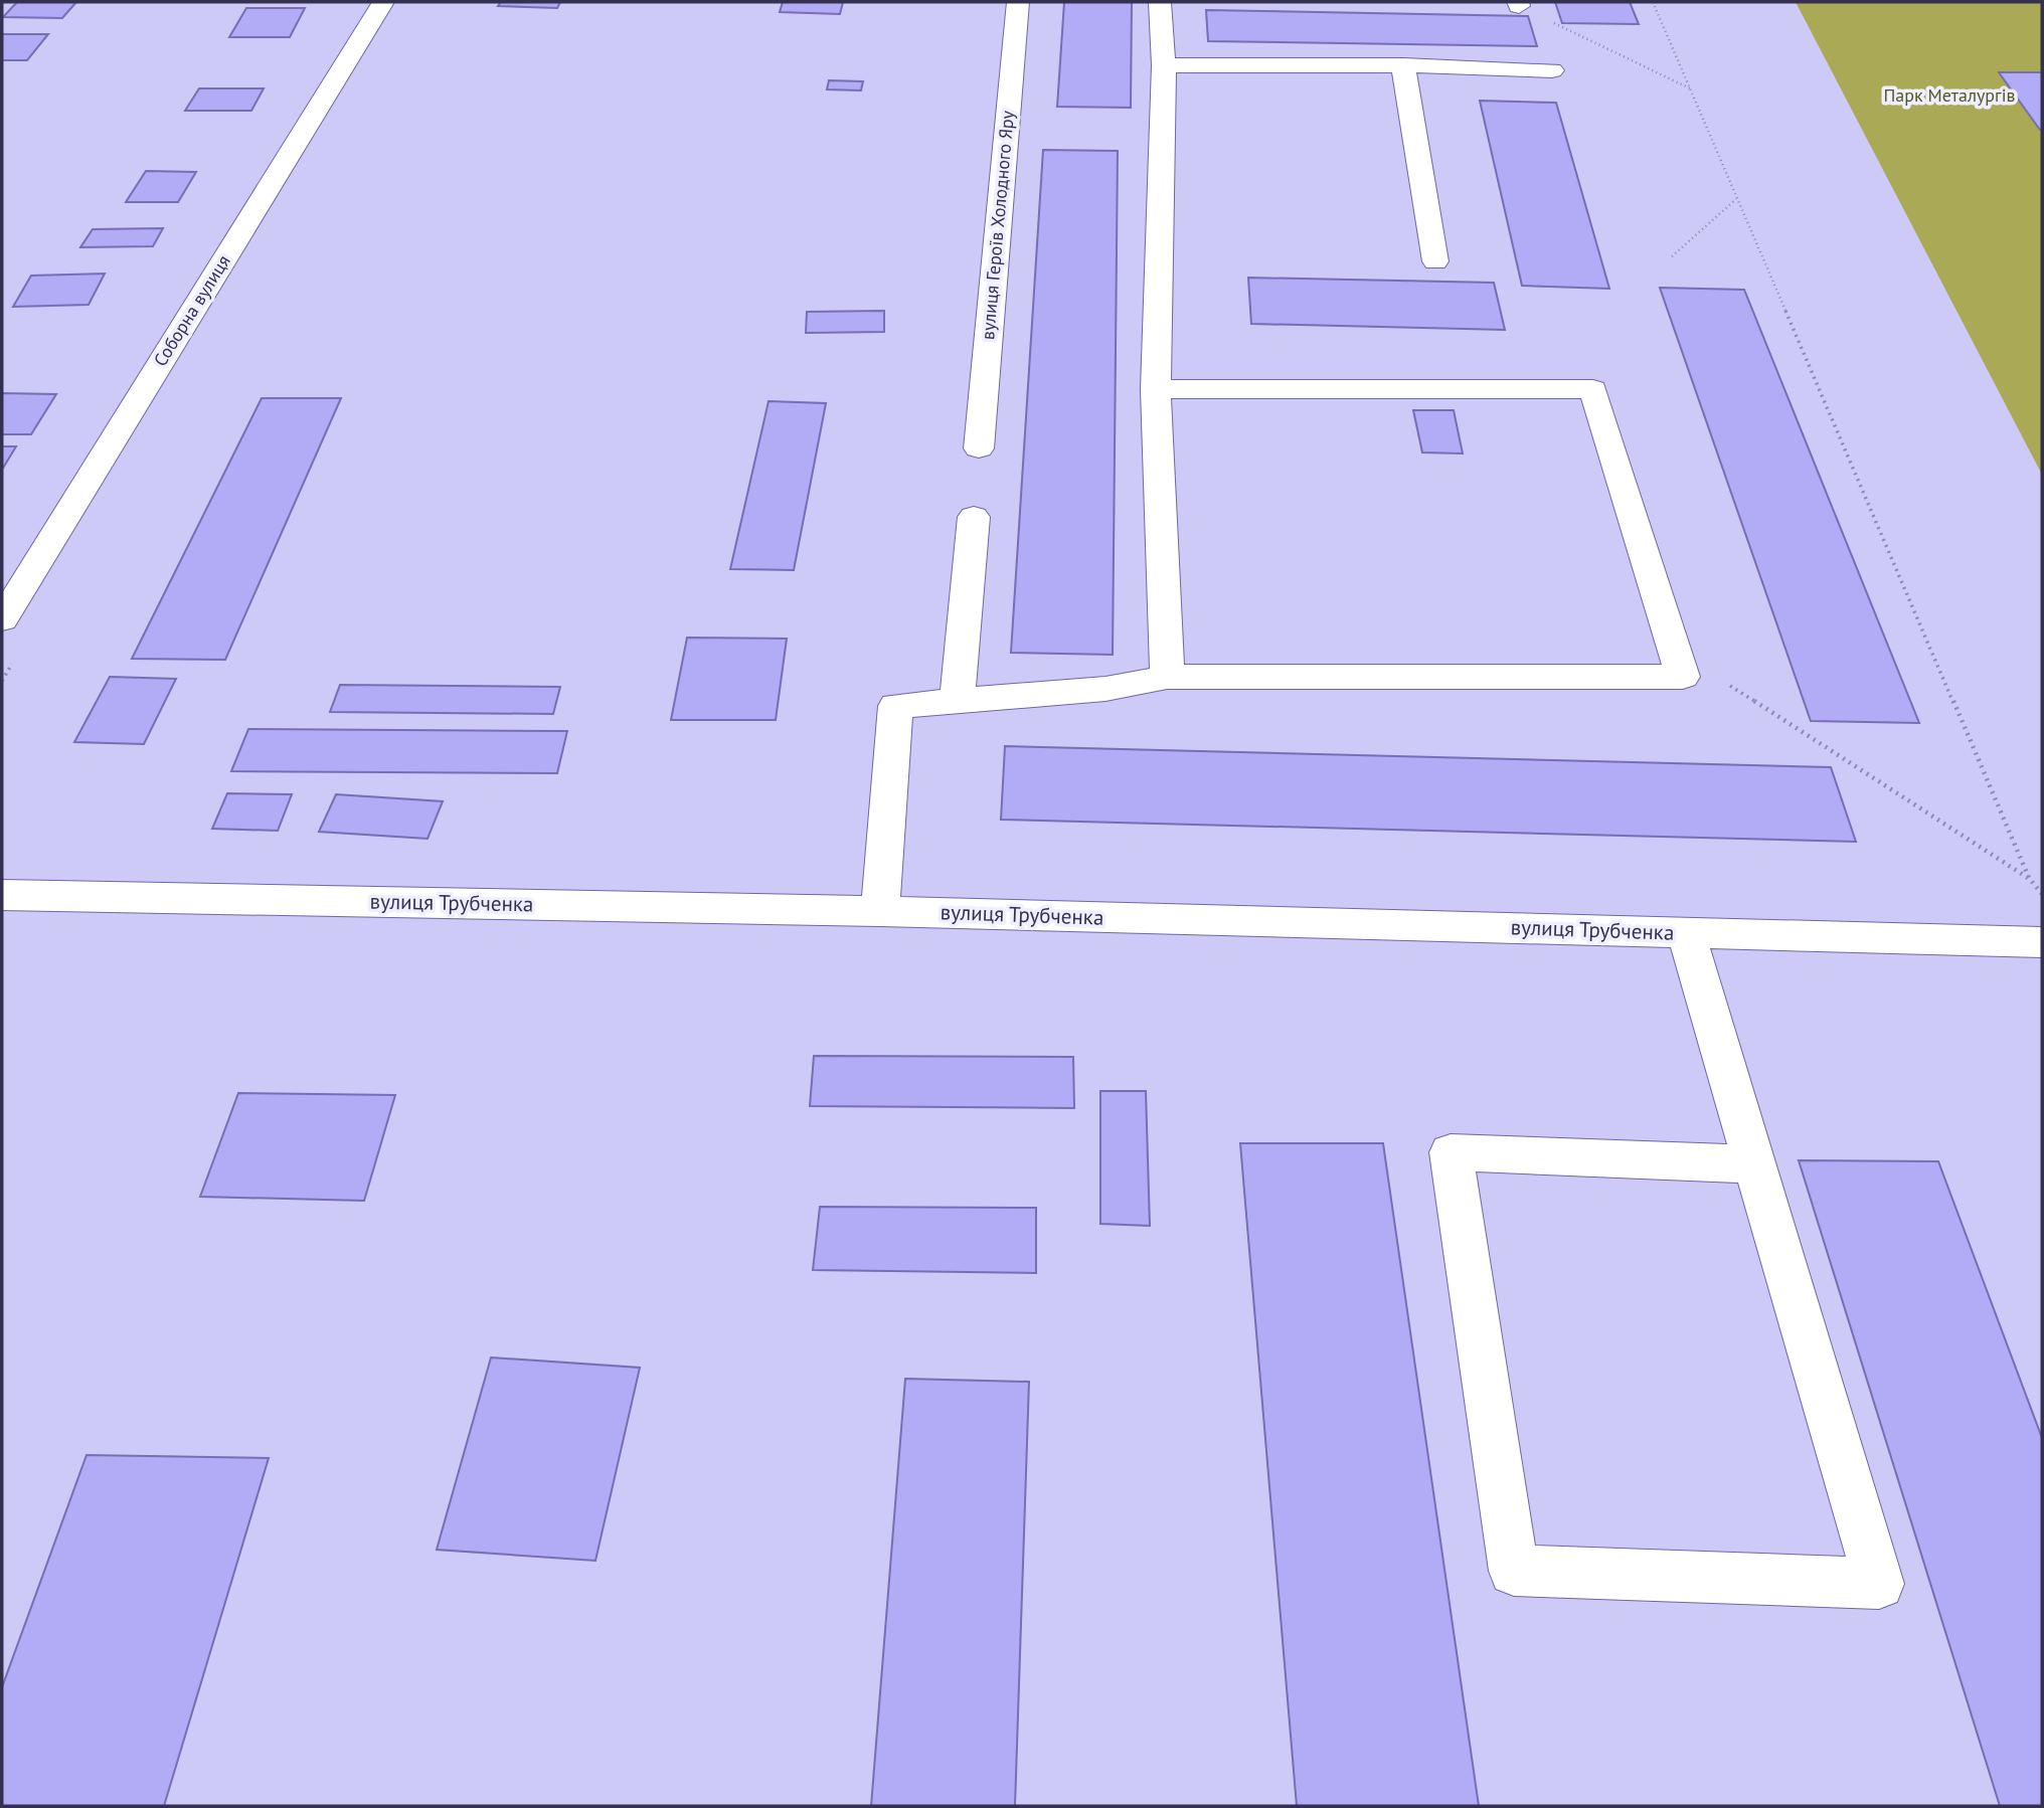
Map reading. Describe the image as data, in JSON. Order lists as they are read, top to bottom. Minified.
{"streets":{"street":["вулиця Героїв Холодного Яру","Соборна вулиця","вулиця Трубченка"]},"parks":["Парк Металургів"]}
